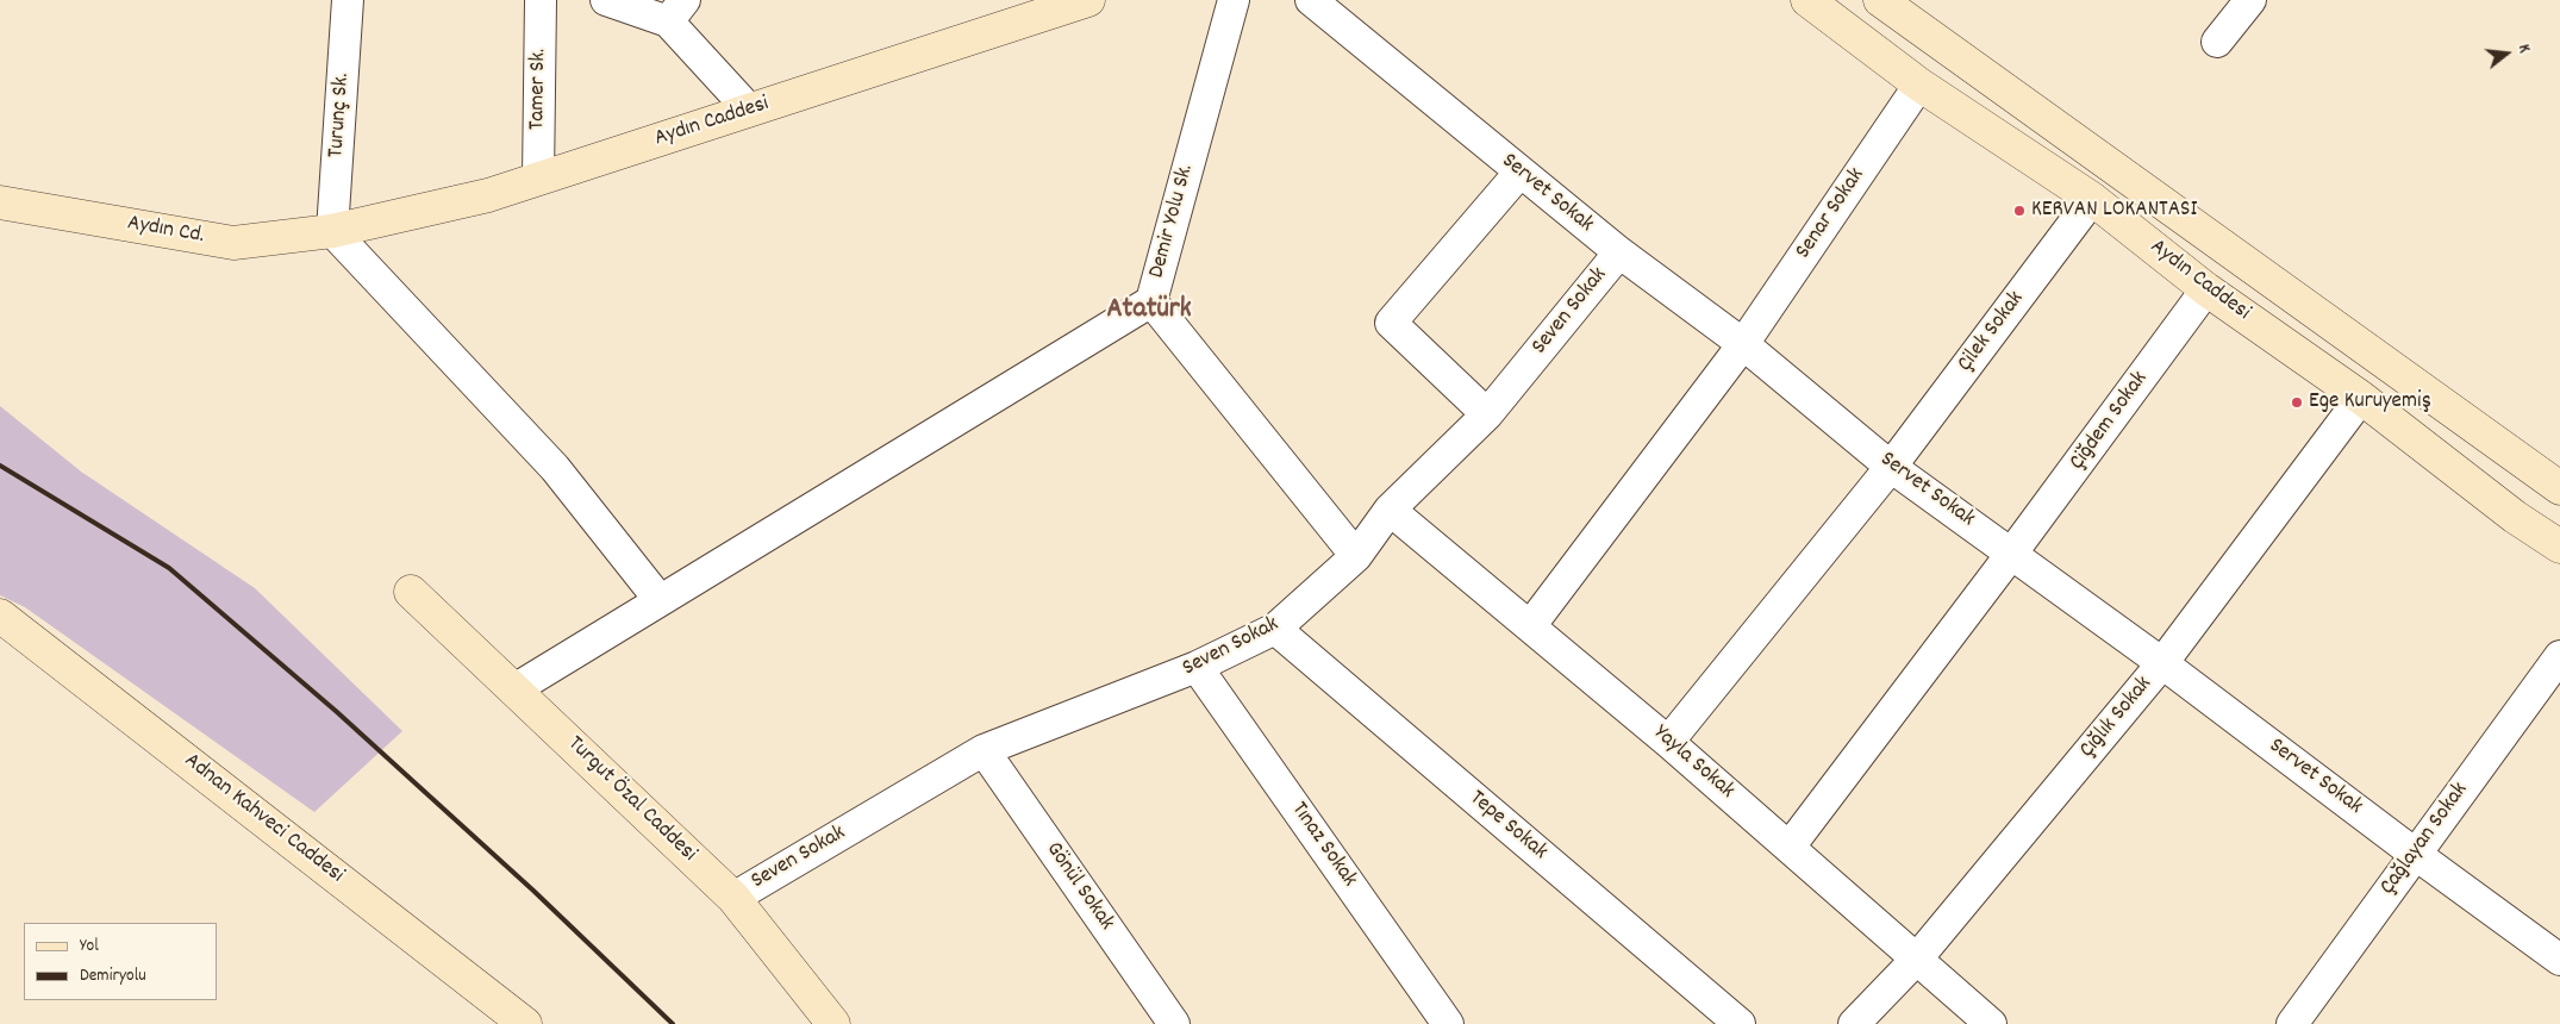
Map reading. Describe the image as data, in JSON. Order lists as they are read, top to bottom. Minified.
{"streets":{"main road":["Aydın Caddesi","Aydın Cd.","Turgut Özal Caddesi","Adnan Kahveci Caddesi"],"street":["Tamer Sk.","Turunç Sk.","Servet Sokak","Senar Sokak","Demir Yolu Sk.","Seven Sokak","Çilek Sokak","Çiğdem Sokak","Çığlık Sokak","Yayla Sokak","Tepe Sokak","Çağlayan Sokak","Tınaz Sokak","Gönül Sokak"]},"crossings":[["Tamer Sk.","Aydın Caddesi"],["Turunç Sk.","Aydın Caddesi"],["Turunç Sk.","Aydın Cd."],["Aydın Caddesi","Senar Sokak"],["Aydın Caddesi","Aydın Cd."],["Aydın Caddesi","Çilek Sokak"],["Aydın Caddesi","Çiğdem Sokak"],["Aydın Caddesi","Çığlık Sokak"],["Servet Sokak","Senar Sokak"],["Servet Sokak","Seven Sokak"],["Servet Sokak","Çilek Sokak"],["Servet Sokak","Çiğdem Sokak"],["Servet Sokak","Çığlık Sokak"],["Servet Sokak","Çağlayan Sokak"],["Senar Sokak","Yayla Sokak"],["Demir Yolu Sk.","Seven Sokak"],["Seven Sokak","Yayla Sokak"],["Seven Sokak","Turgut Özal Caddesi"],["Seven Sokak","Tepe Sokak"],["Seven Sokak","Tınaz Sokak"],["Seven Sokak","Gönül Sokak"],["Çilek Sokak","Yayla Sokak"],["Çiğdem Sokak","Yayla Sokak"],["Çığlık Sokak","Yayla Sokak"]],"districts":["Atatürk"],"places":["KERVAN LOKANTASI","Ege Kuruyemiş"],"legend":["Yol","Demiryolu"],"north":"right"}
